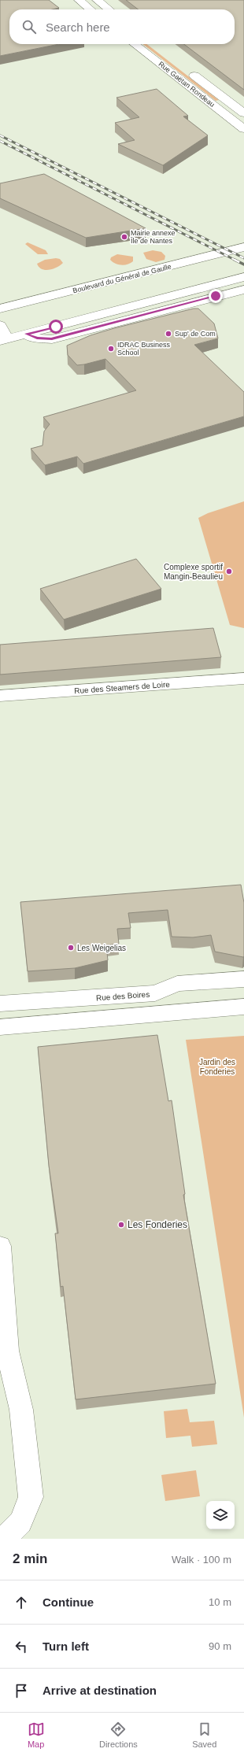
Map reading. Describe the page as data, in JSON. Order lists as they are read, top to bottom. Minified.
{"streets":{"street":["Rue Gaëtan Rondeau","Boulevard du Général de Gaulle","Rue des Steamers de Loire","Rue des Boires"]},"parks":["Jardin des Fonderies"],"places":["Mairie annexe Île de Nantes","Sup' de Com","IDRAC Business School","Complexe sportif Mangin-Beaulieu","Les Weigelias","Les Fonderies"],"page":{"search":"Search here","heading":["2 min","Walk · 100 m"],"list":[["Continue","10 m"],["Turn left","90 m"],"Arrive at destination"],"nav":["Map","Directions","Saved"]}}
